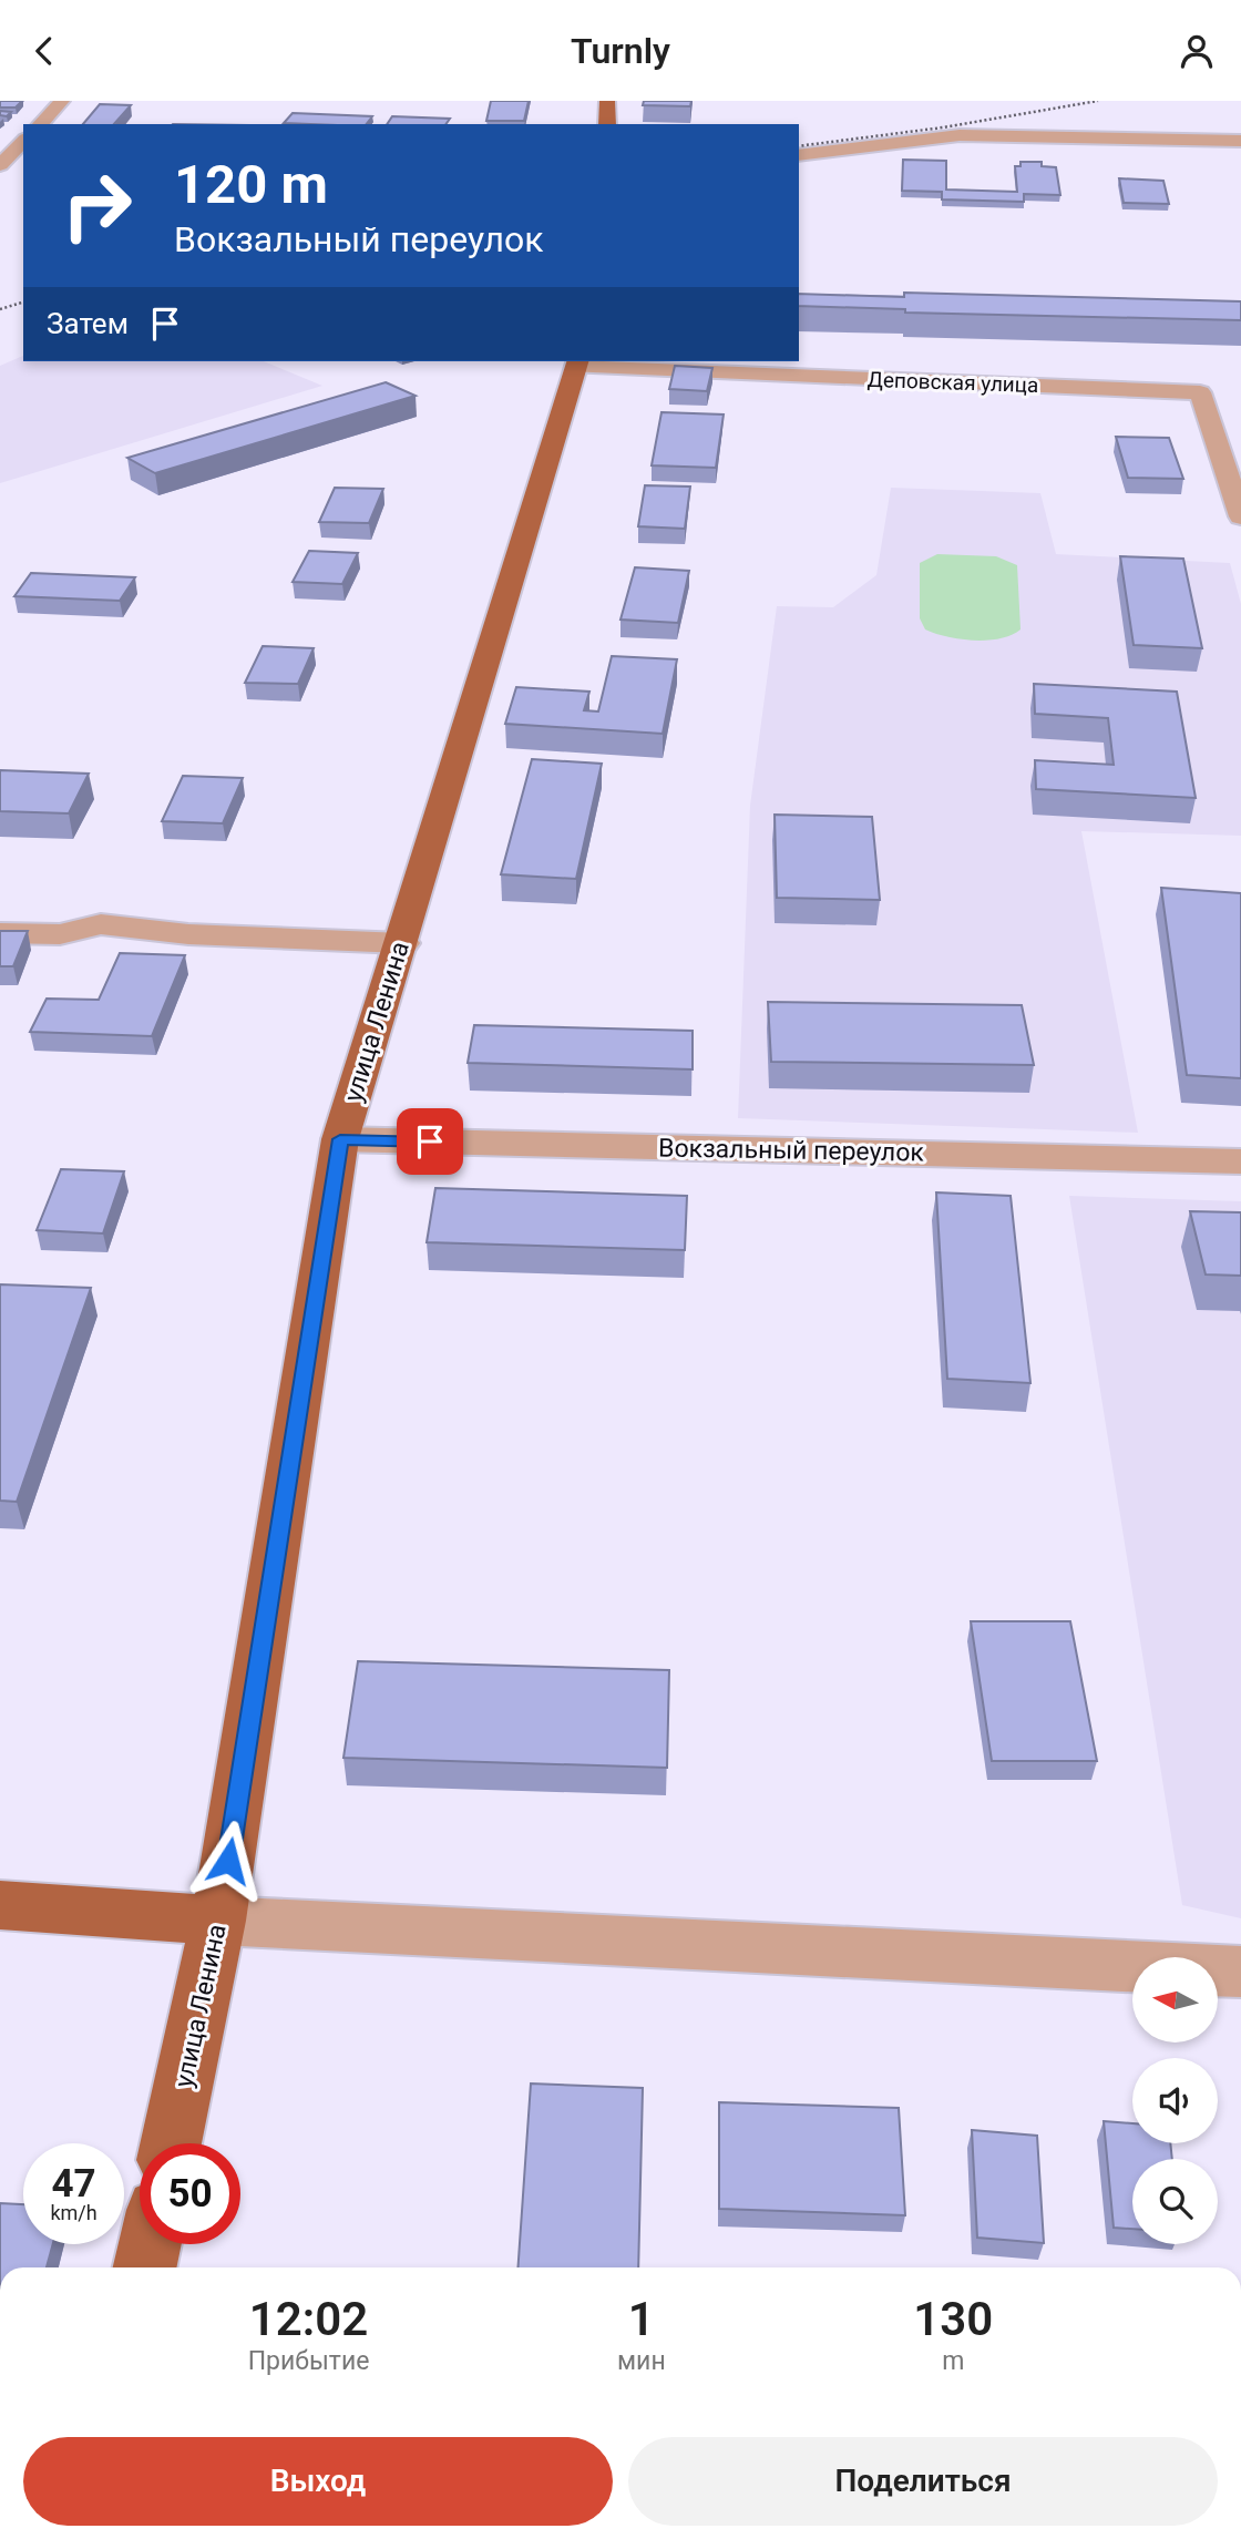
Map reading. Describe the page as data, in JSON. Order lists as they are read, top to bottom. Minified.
{"streets":{"main road":["улица Ленина"],"street":["Деповская улица","Вокзальный переулок"]},"crossings":[["Деповская улица","улица Ленина"],["улица Ленина","Вокзальный переулок"]],"north":"left","page":{"header":"Turnly","turn":["120 m","Вокзальный переулок"],"then":"Затем","speed":"47 km/h","limit":"50","eta":["12:02","Прибытие","1","мин","130","m"],"buttons":["Выход","Поделиться"]}}
